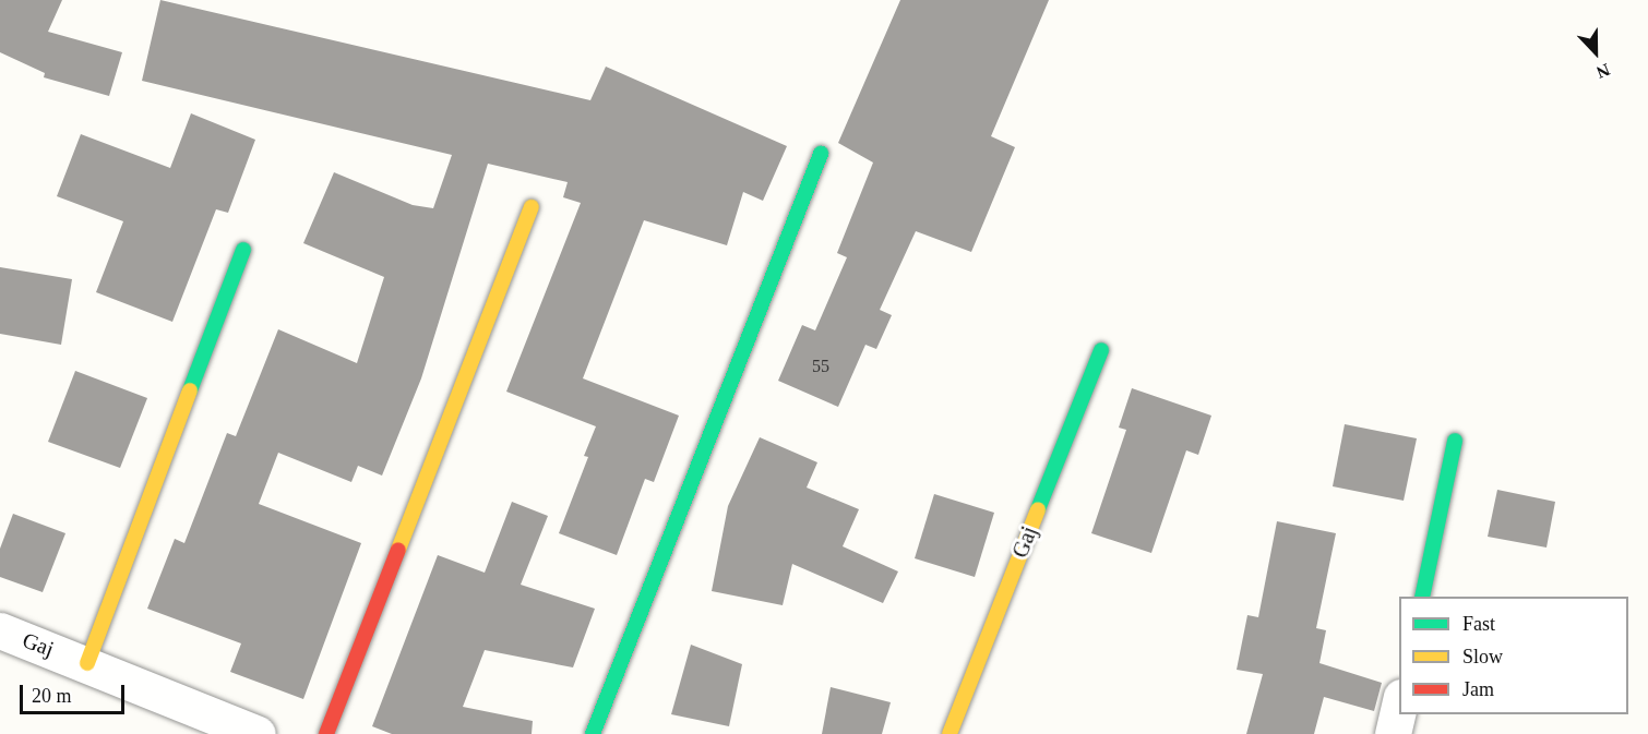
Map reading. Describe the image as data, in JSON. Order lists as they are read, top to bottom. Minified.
{"streets":{"street":["Gaj"]},"house_numbers":["55"],"legend":["Fast","Slow","Jam"],"scale_bar":"20 m","north":"bottom"}
